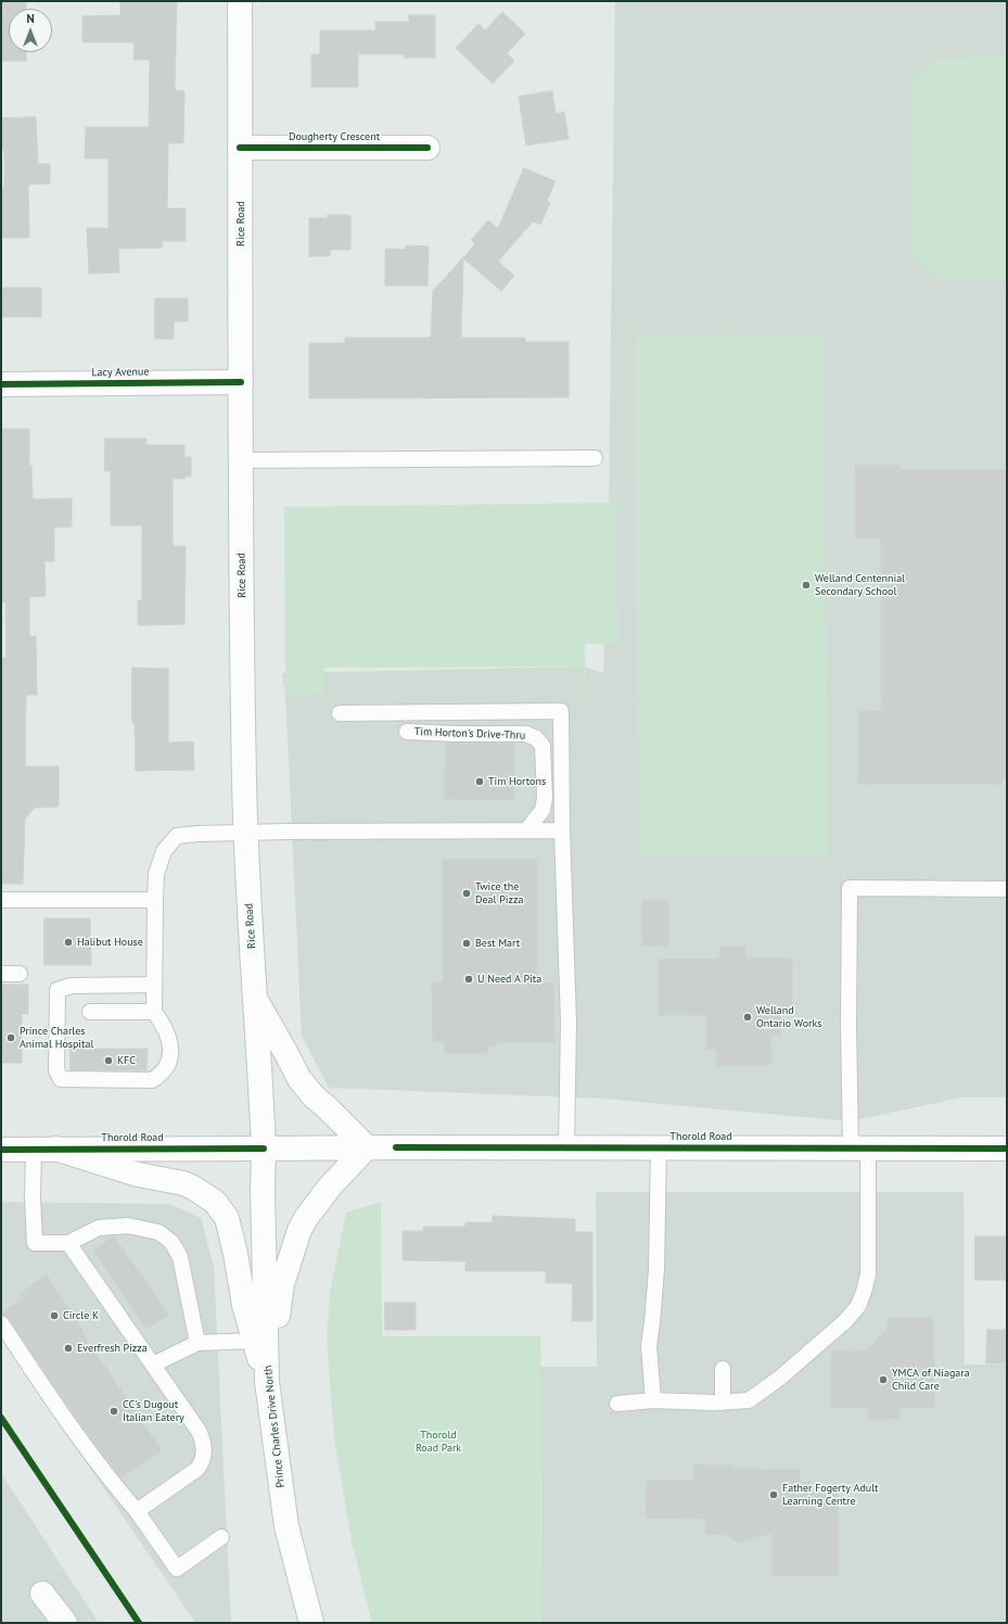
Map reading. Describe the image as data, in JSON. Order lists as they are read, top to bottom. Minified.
{"streets":{"main road":["Dougherty Crescent","Rice Road","Lacy Avenue","Thorold Road","Prince Charles Drive North"],"lane":["Tim Horton's Drive-Thru"]},"crossings":[["Dougherty Crescent","Rice Road"],["Rice Road","Lacy Avenue"],["Rice Road","Thorold Road"],["Rice Road","Prince Charles Drive North"],["Thorold Road","Prince Charles Drive North"]],"parks":["Thorold Road Park"],"places":["Welland Centennial Secondary School","Tim Hortons","Twice the Deal Pizza","Halibut House","Best Mart","U Need A Pita","Welland Ontario Works","Prince Charles Animal Hospital","KFC","Circle K","Everfresh Pizza","YMCA of Niagara Child Care","CC's Dugout Italian Eatery","Father Fogerty Adult Learning Centre"],"north":"top"}
